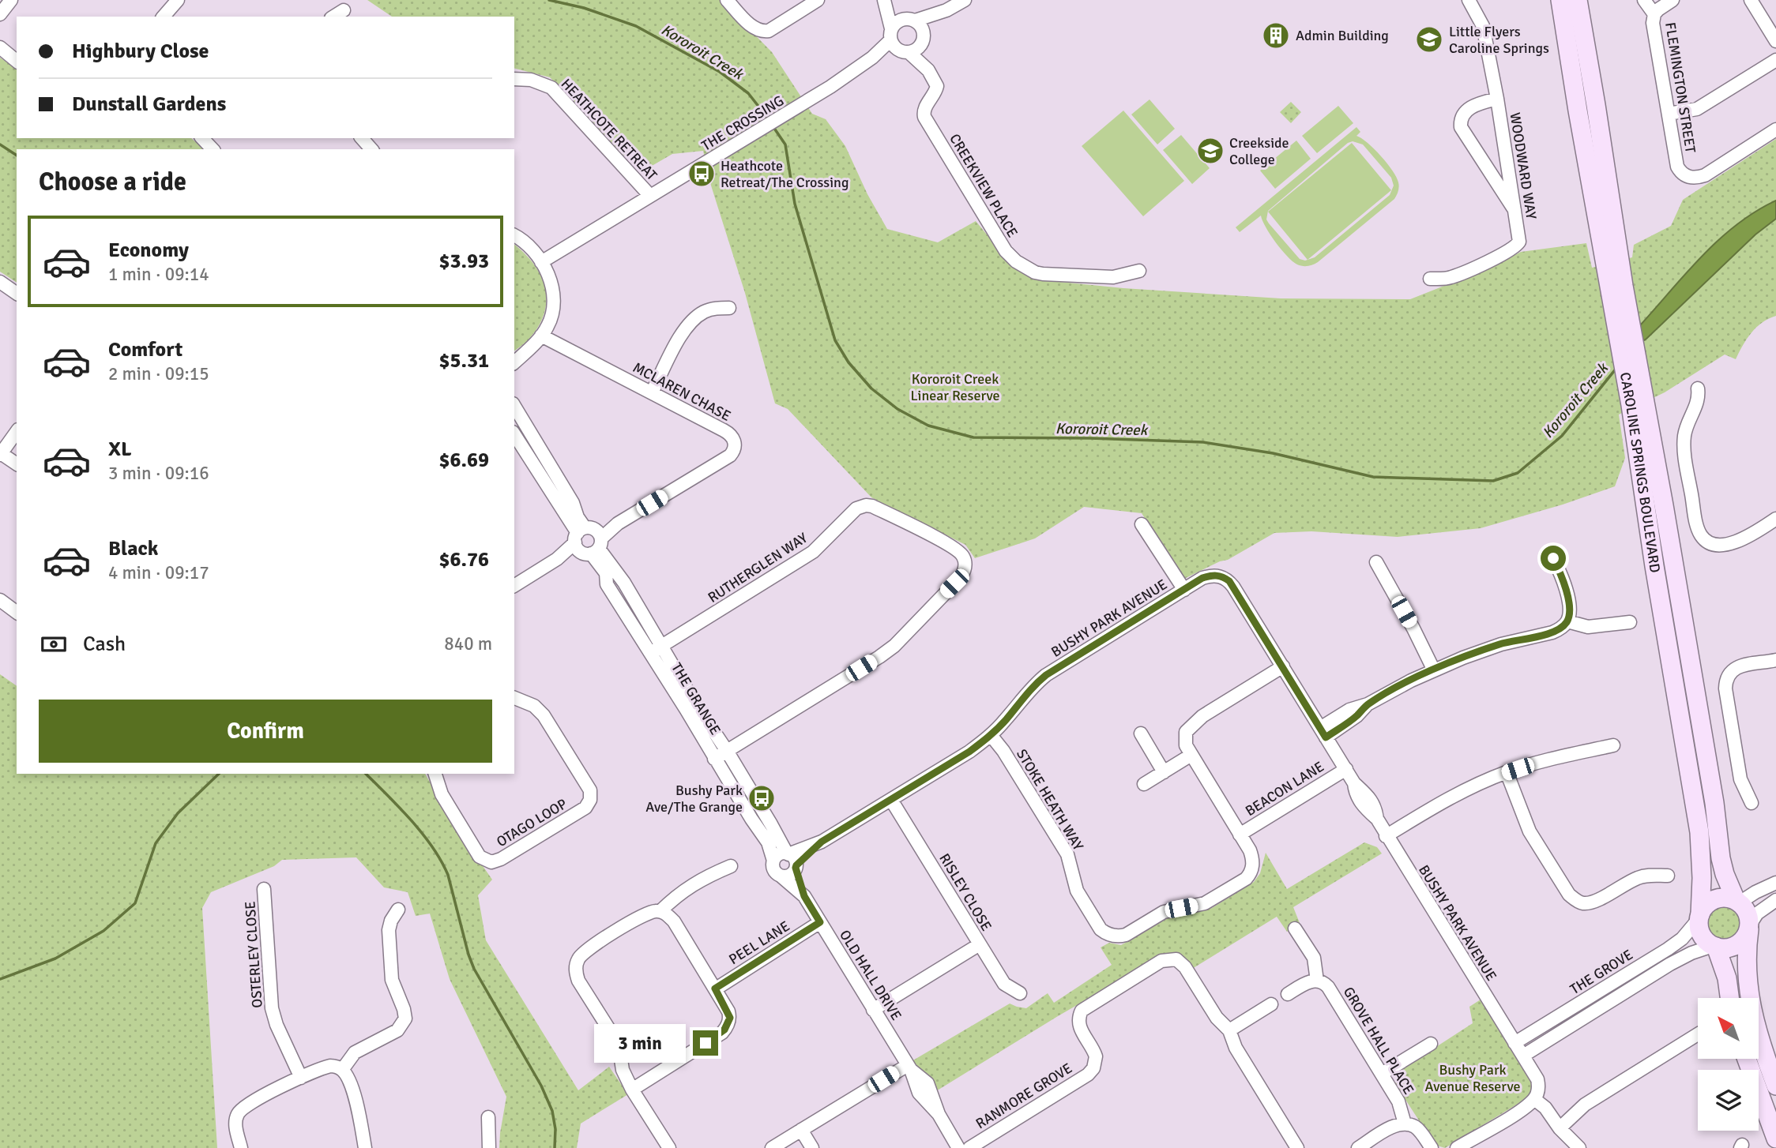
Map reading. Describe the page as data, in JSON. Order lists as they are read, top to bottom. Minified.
{"streets":{"main road":["CAROLINE SPRINGS BOULEVARD"],"street":["FLEMINGTON STREET","THE CROSSING","HEATHCOTE RETREAT","WOODWARD WAY","CREEKVIEW PLACE","MCLAREN CHASE","RUTHERGLEN WAY","BUSHY PARK AVENUE","THE GRANGE","BEACON LANE","STOKE HEATH WAY","OTAGO LOOP","RISLEY CLOSE","PEEL LANE","OSTERLEY CLOSE","THE GROVE","OLD HALL DRIVE","GROVE HALL PLACE","RANMORE GROVE"]},"crossings":[["THE CROSSING","HEATHCOTE RETREAT"],["THE CROSSING","CREEKVIEW PLACE"],["MCLAREN CHASE","THE GRANGE"],["CAROLINE SPRINGS BOULEVARD","THE GROVE"],["RUTHERGLEN WAY","THE GRANGE"],["BUSHY PARK AVENUE","THE GRANGE"],["BUSHY PARK AVENUE","BEACON LANE"],["BUSHY PARK AVENUE","STOKE HEATH WAY"],["BUSHY PARK AVENUE","RISLEY CLOSE"],["BUSHY PARK AVENUE","THE GROVE"],["BUSHY PARK AVENUE","OLD HALL DRIVE"],["THE GRANGE","OLD HALL DRIVE"],["BEACON LANE","STOKE HEATH WAY"],["PEEL LANE","OLD HALL DRIVE"]],"water":["Kororoit Creek"],"parks":["Kororoit Creek Linear Reserve","Bushy Park Avenue Reserve"],"places":{"building":["Admin Building"],"school or university":["Little Flyers Caroline Springs","Creekside College"],"bus stop":["Heathcote Retreat/The Crossing","Bushy Park Ave/The Grange"]},"north":"top left","page":{"banner":["Highbury Close","Dunstall Gardens"],"heading":"Choose a ride","list":[{"name":"Economy","note":"1 min · 09:14","value":"$3.93"},{"name":"Comfort","note":"2 min · 09:15","value":"$5.31"},{"name":"XL","note":"3 min · 09:16","value":"$6.69"},{"name":"Black","note":"4 min · 09:17","value":"$6.76"}],"pay":["Cash","840 m"],"buttons":"Confirm","bubble":"3 min"}}
